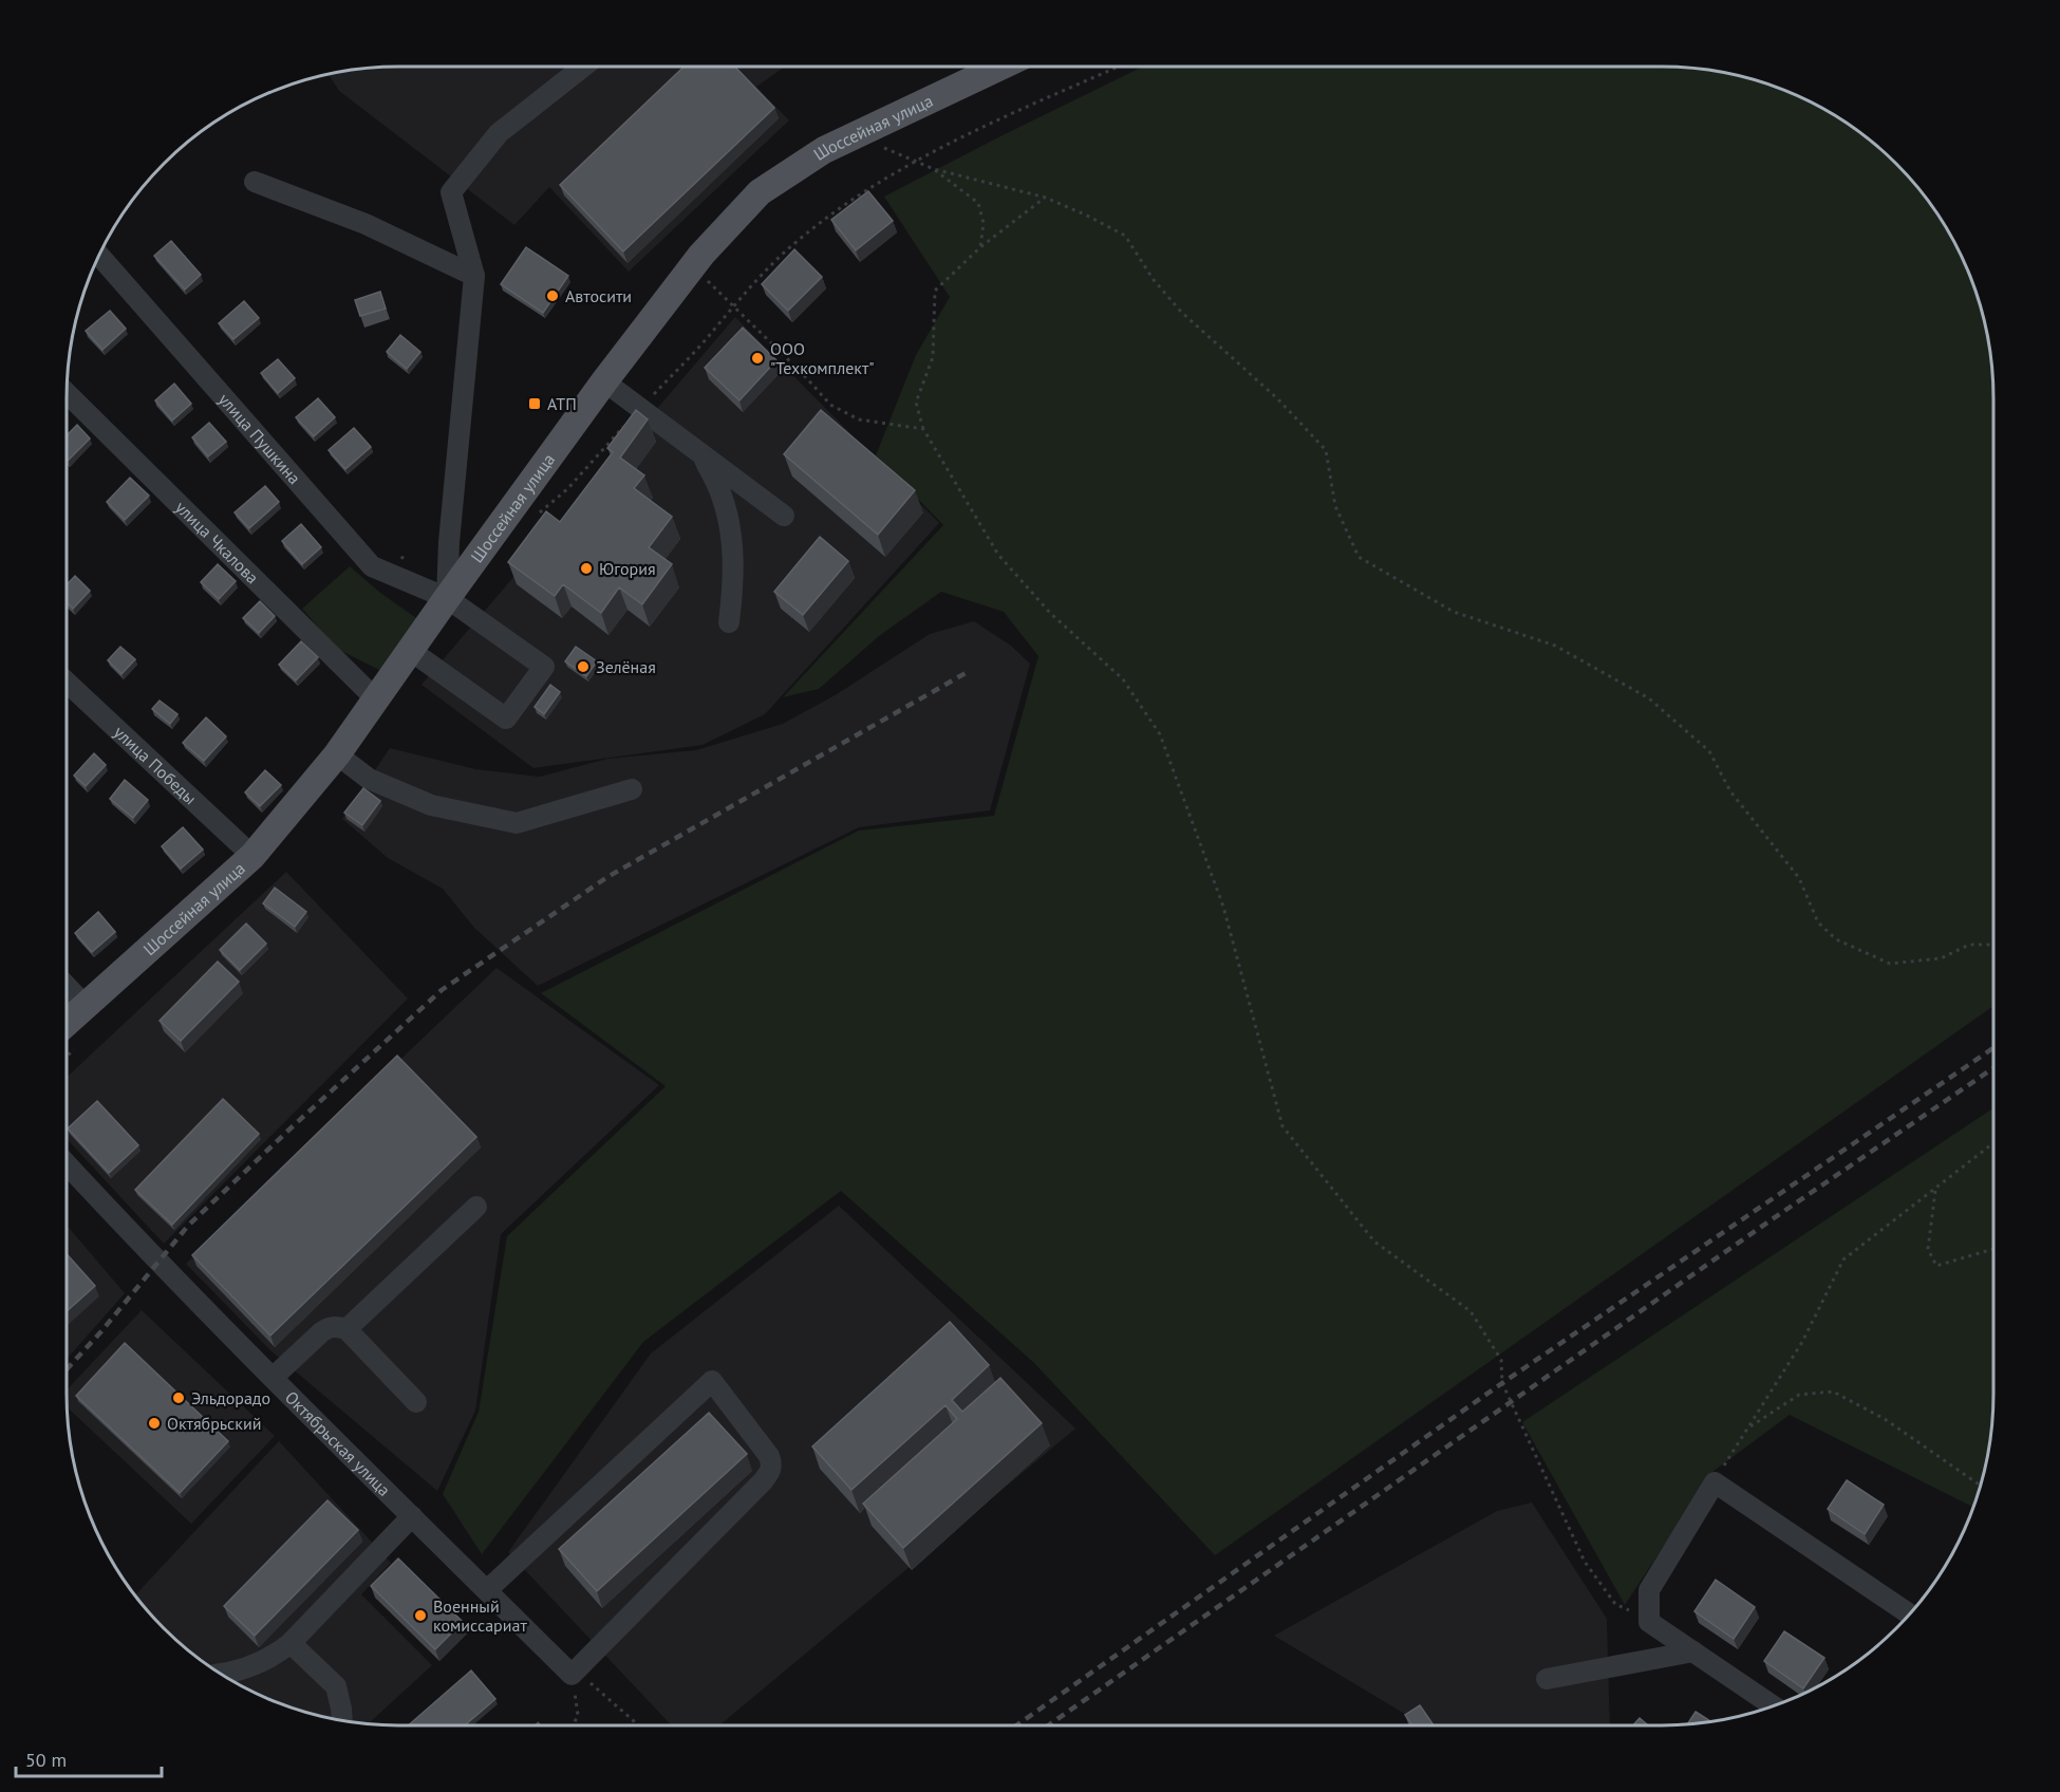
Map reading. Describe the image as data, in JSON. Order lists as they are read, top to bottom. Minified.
{"streets":{"main road":["Шоссейная улица"],"street":["улица Пушкина","улица Чкалова","улица Победы","Октябрьская улица"]},"crossings":[["Шоссейная улица","улица Пушкина"],["Шоссейная улица","улица Чкалова"],["Шоссейная улица","улица Победы"]],"places":{"other":["Автосити","ООО \"Техкомплект\"","Югория","Зелёная","Эльдорадо","Октябрьский","Военный комиссариат"],"transit":["АТП"]},"scale_bar":"50 m"}
